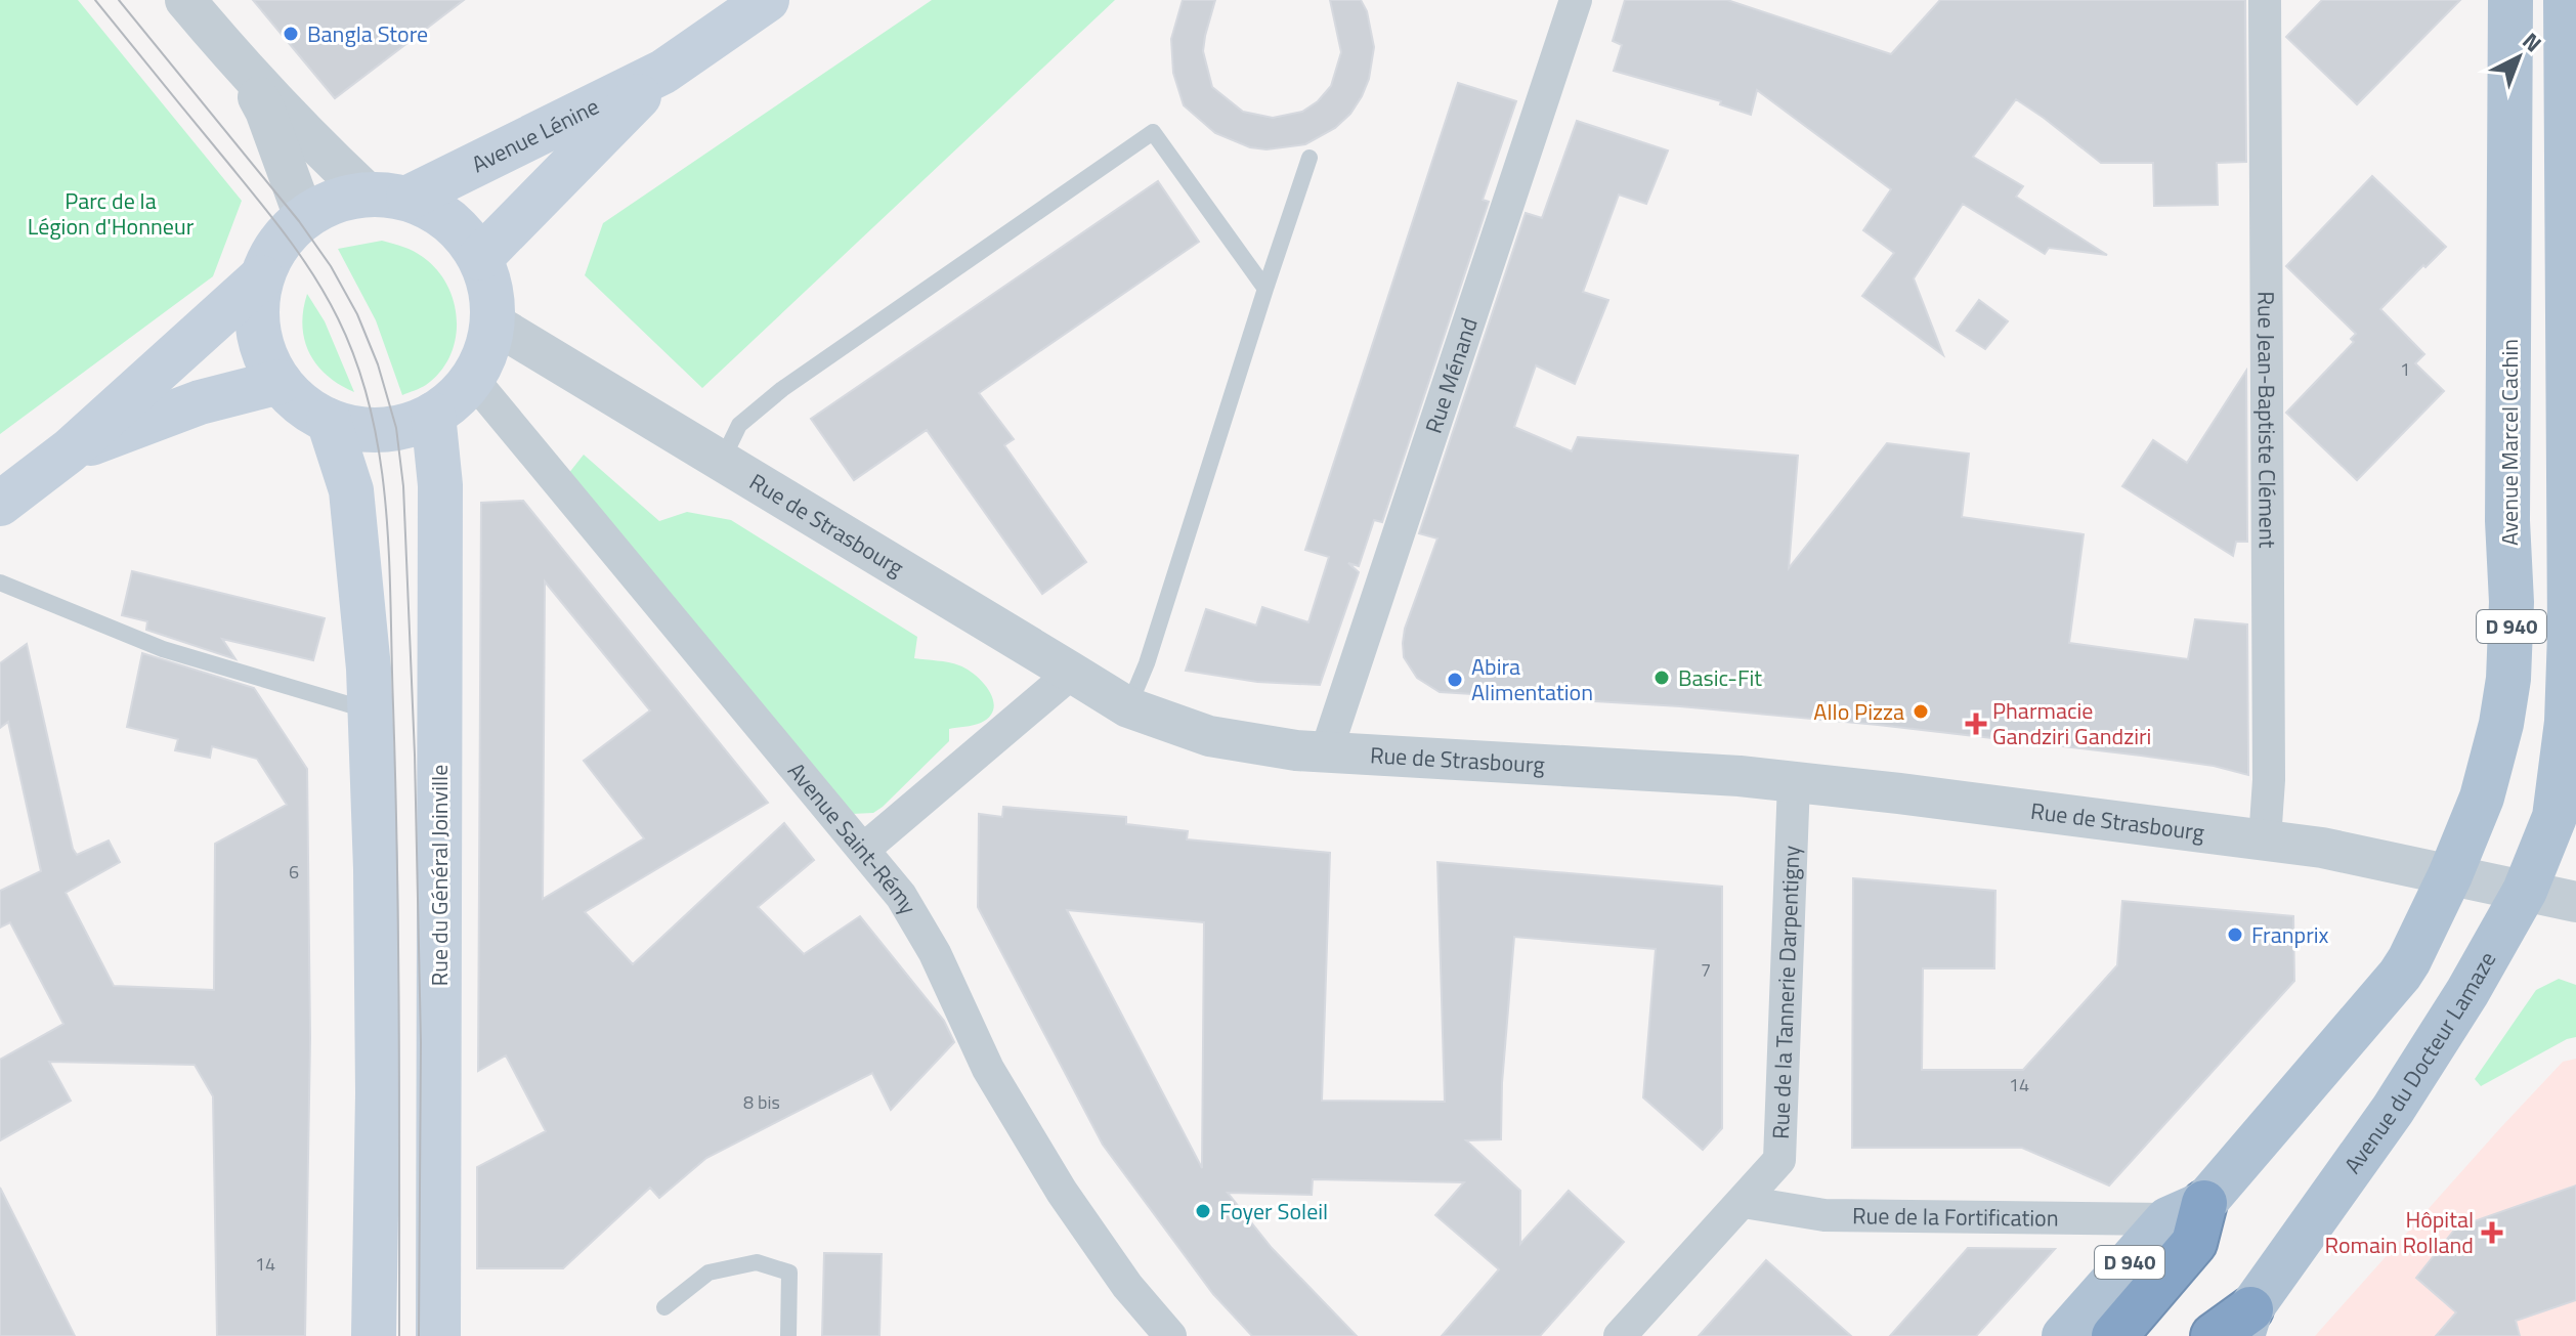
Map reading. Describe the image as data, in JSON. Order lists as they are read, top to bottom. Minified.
{"streets":{"main road":["Avenue Lénine","Avenue Marcel Cachin","D 940","Rue du Général Joinville","Avenue du Docteur Lamaze"],"street":["Rue Ménand","Rue Jean-Baptiste Clément","Rue de Strasbourg","Avenue Saint-Rémy","Rue de la Tannerie Darpentigny","Rue de la Fortification"]},"crossings":[["Avenue Lénine","Rue de Strasbourg"],["Avenue Lénine","Avenue Saint-Rémy"],["Avenue Lénine","Rue du Général Joinville"],["Rue Ménand","Rue de Strasbourg"],["Rue Jean-Baptiste Clément","Rue de Strasbourg"],["Avenue Marcel Cachin","Rue de Strasbourg"],["Avenue Marcel Cachin","D 940"],["Rue de Strasbourg","D 940"],["Rue de Strasbourg","Avenue Saint-Rémy"],["Rue de Strasbourg","Rue du Général Joinville"],["Rue de Strasbourg","Rue de la Tannerie Darpentigny"],["Rue de Strasbourg","Avenue du Docteur Lamaze"],["D 940","Avenue du Docteur Lamaze"],["D 940","Rue de la Fortification"],["Avenue Saint-Rémy","Rue du Général Joinville"],["Rue de la Tannerie Darpentigny","Rue de la Fortification"]],"parks":["Parc de la Légion d'Honneur"],"places":{"other":["Bangla Store","Basic-Fit","Abira Alimentation","Allo Pizza","Franprix","Foyer Soleil"],"health":["Pharmacie Gandziri Gandziri","Hôpital Romain Rolland"]},"house_numbers":["1","6","7","14","8 bis","14"],"north":"top right"}
